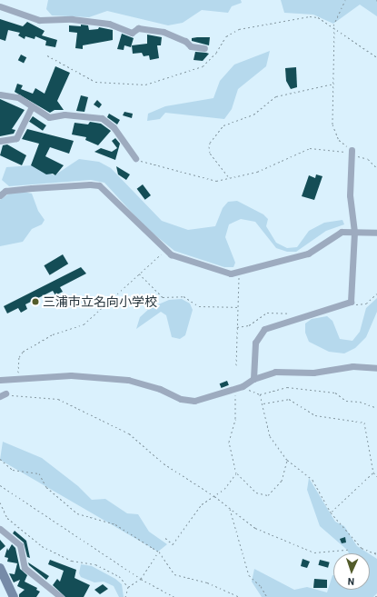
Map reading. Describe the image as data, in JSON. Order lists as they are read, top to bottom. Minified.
{"places":["三浦市立名向小学校"],"north":"bottom"}
